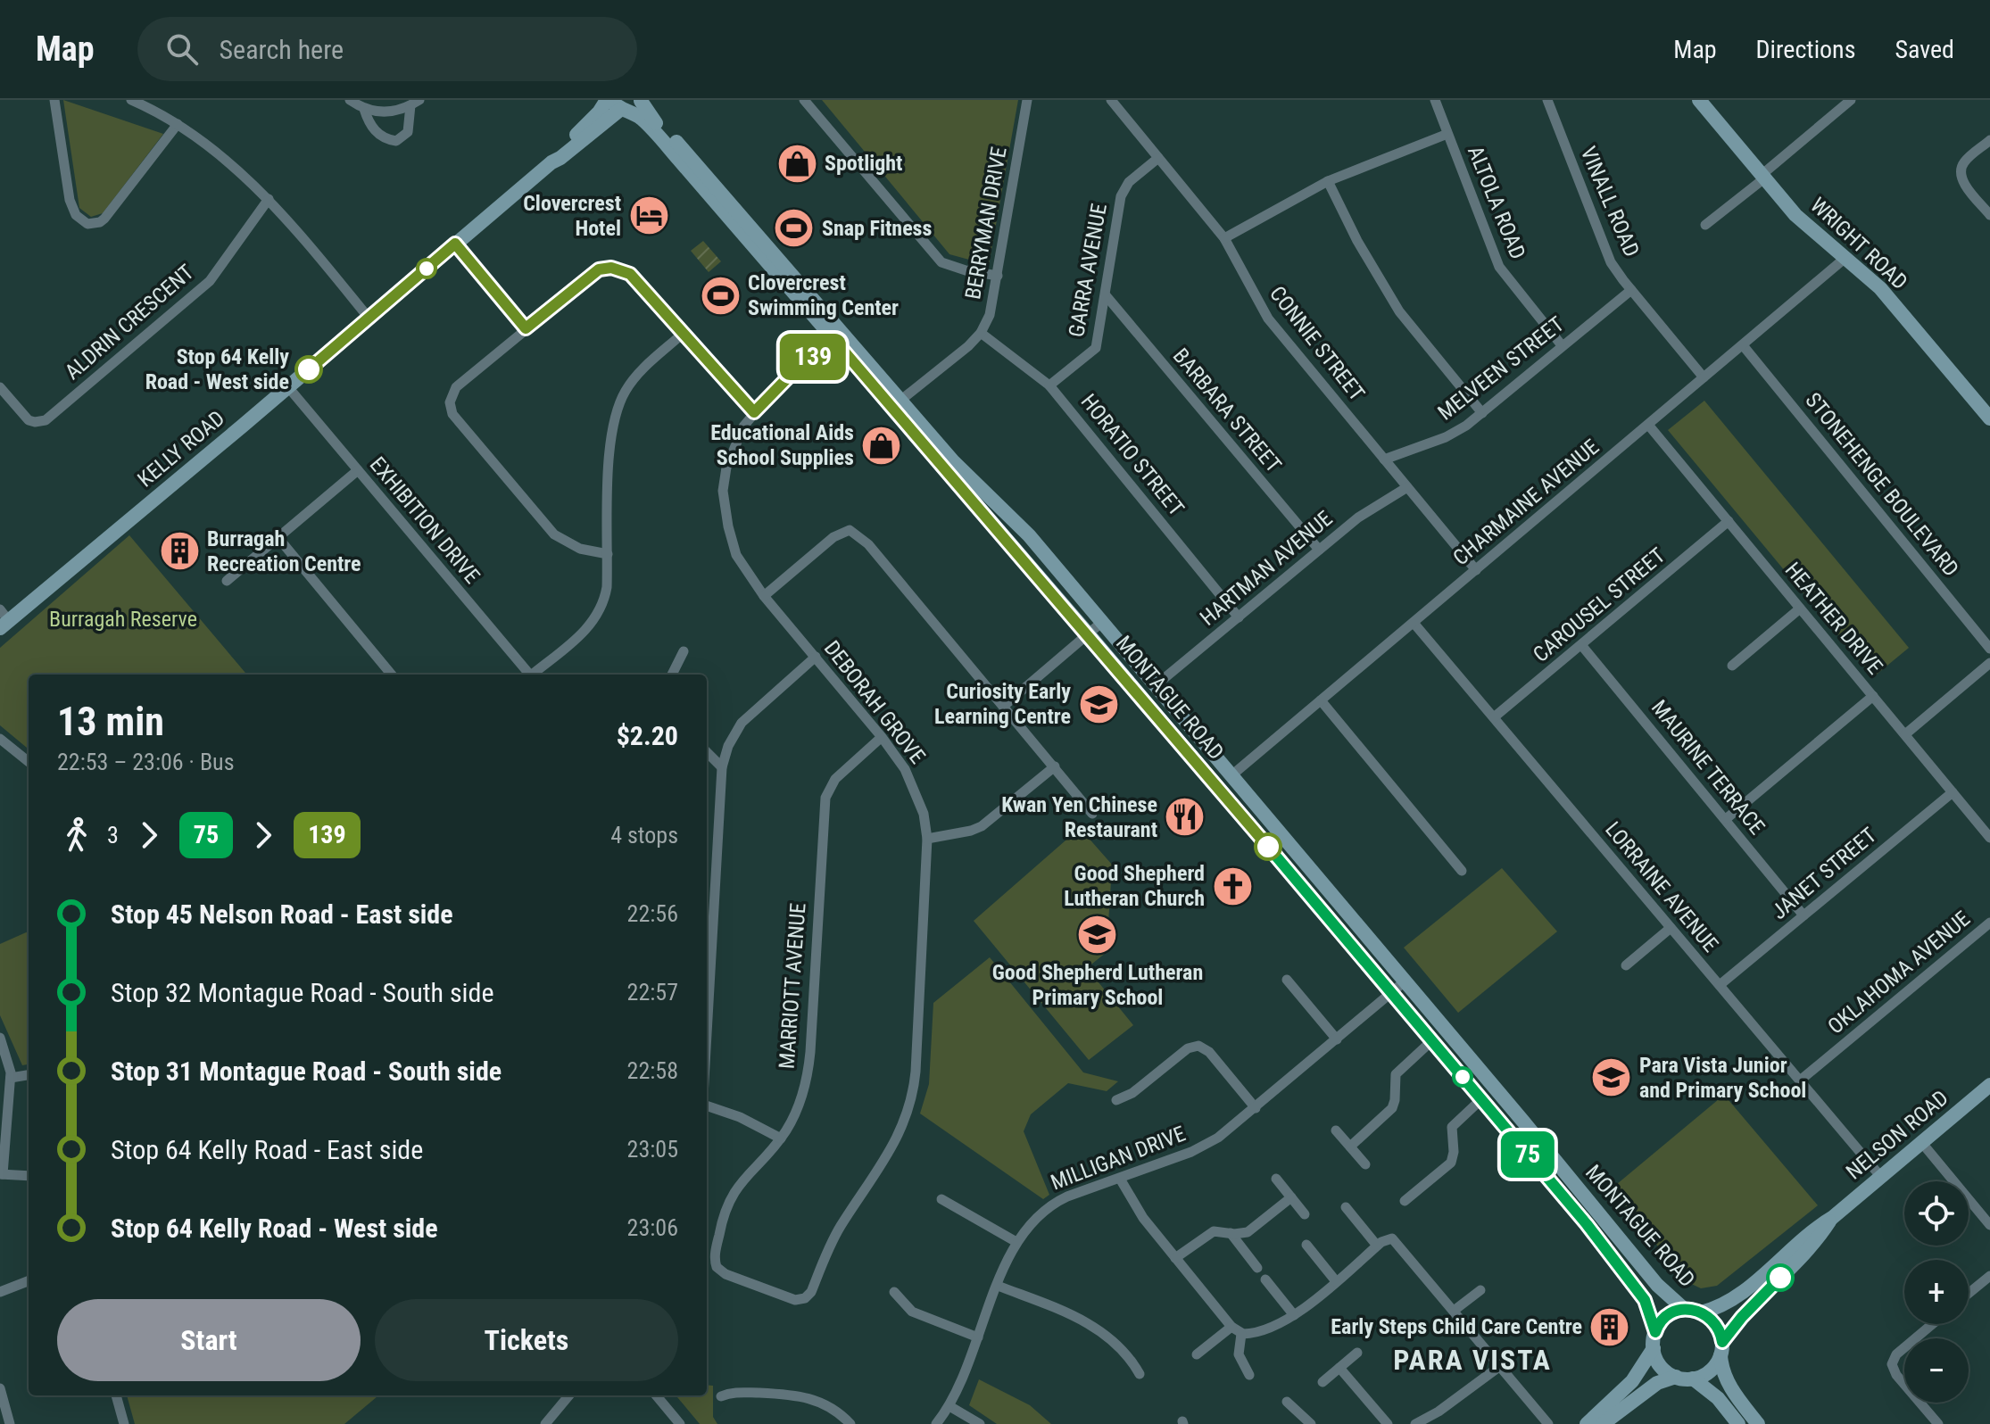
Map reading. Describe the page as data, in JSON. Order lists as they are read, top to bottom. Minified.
{"streets":{"main road":["WRIGHT ROAD","KELLY ROAD","MONTAGUE ROAD","NELSON ROAD"],"street":["VINALL ROAD","ALTOLA ROAD","BERRYMAN DRIVE","GARRA AVENUE","ALDRIN CRESCENT","CONNIE STREET","MELVEEN STREET","BARBARA STREET","HORATIO STREET","STONEHENGE BOULEVARD","CHARMAINE AVENUE","EXHIBITION DRIVE","HARTMAN AVENUE","CAROUSEL STREET","HEATHER DRIVE","DEBORAH GROVE","MAURINE TERRACE","JANET STREET","LORRAINE AVENUE","OKLAHOMA AVENUE","MARRIOTT AVENUE","MILLIGAN DRIVE"]},"crossings":[["VINALL ROAD","MELVEEN STREET"],["VINALL ROAD","CHARMAINE AVENUE"],["ALTOLA ROAD","MELVEEN STREET"],["BERRYMAN DRIVE","HORATIO STREET"],["BERRYMAN DRIVE","MONTAGUE ROAD"],["WRIGHT ROAD","CHARMAINE AVENUE"],["GARRA AVENUE","CONNIE STREET"],["GARRA AVENUE","BARBARA STREET"],["GARRA AVENUE","HORATIO STREET"],["CONNIE STREET","MELVEEN STREET"],["CONNIE STREET","CHARMAINE AVENUE"],["CONNIE STREET","HARTMAN AVENUE"],["BARBARA STREET","HARTMAN AVENUE"],["KELLY ROAD","EXHIBITION DRIVE"],["KELLY ROAD","MONTAGUE ROAD"],["HORATIO STREET","HARTMAN AVENUE"],["STONEHENGE BOULEVARD","CHARMAINE AVENUE"],["CHARMAINE AVENUE","HEATHER DRIVE"],["CHARMAINE AVENUE","MONTAGUE ROAD"],["CHARMAINE AVENUE","LORRAINE AVENUE"],["HARTMAN AVENUE","MONTAGUE ROAD"],["CAROUSEL STREET","HEATHER DRIVE"],["CAROUSEL STREET","MAURINE TERRACE"],["CAROUSEL STREET","LORRAINE AVENUE"],["HEATHER DRIVE","JANET STREET"],["MONTAGUE ROAD","DEBORAH GROVE"],["MONTAGUE ROAD","NELSON ROAD"],["MONTAGUE ROAD","MILLIGAN DRIVE"],["DEBORAH GROVE","MARRIOTT AVENUE"],["MAURINE TERRACE","JANET STREET"],["JANET STREET","LORRAINE AVENUE"],["LORRAINE AVENUE","OKLAHOMA AVENUE"],["LORRAINE AVENUE","NELSON ROAD"]],"districts":["PARA VISTA"],"parks":["Burragah Reserve"],"places":{"shop":["Spotlight","Educational Aids School Supplies"],"hotel":["Clovercrest Hotel"],"sports":["Snap Fitness","Clovercrest Swimming Center"],"other":["Stop 64 Kelly Road - West side"],"building":["Burragah Recreation Centre","Early Steps Child Care Centre"],"school or university":["Curiosity Early Learning Centre","Good Shepherd Lutheran Primary School","Para Vista Junior and Primary School"],"restaurant":["Kwan Yen Chinese Restaurant"],"church":["Good Shepherd Lutheran Church"]},"lines":["bus line 139","bus line 75"],"page":{"header":"Map","search":"Search here","nav":["Map","Directions","Saved"],"on_map":["75","139"],"heading":["13 min","22:53 – 23:06 · Bus","$2.20"],"legs":["3","75","139","4 stops"],"list":[{"name":"Stop 45 Nelson Road - East side","value":"22:56"},{"name":"Stop 32 Montague Road - South side","value":"22:57"},{"name":"Stop 31 Montague Road - South side","value":"22:58"},{"name":"Stop 64 Kelly Road - East side","value":"23:05"},{"name":"Stop 64 Kelly Road - West side","value":"23:06"}],"map_buttons":["+","−"],"buttons":["Start","Tickets"]}}
